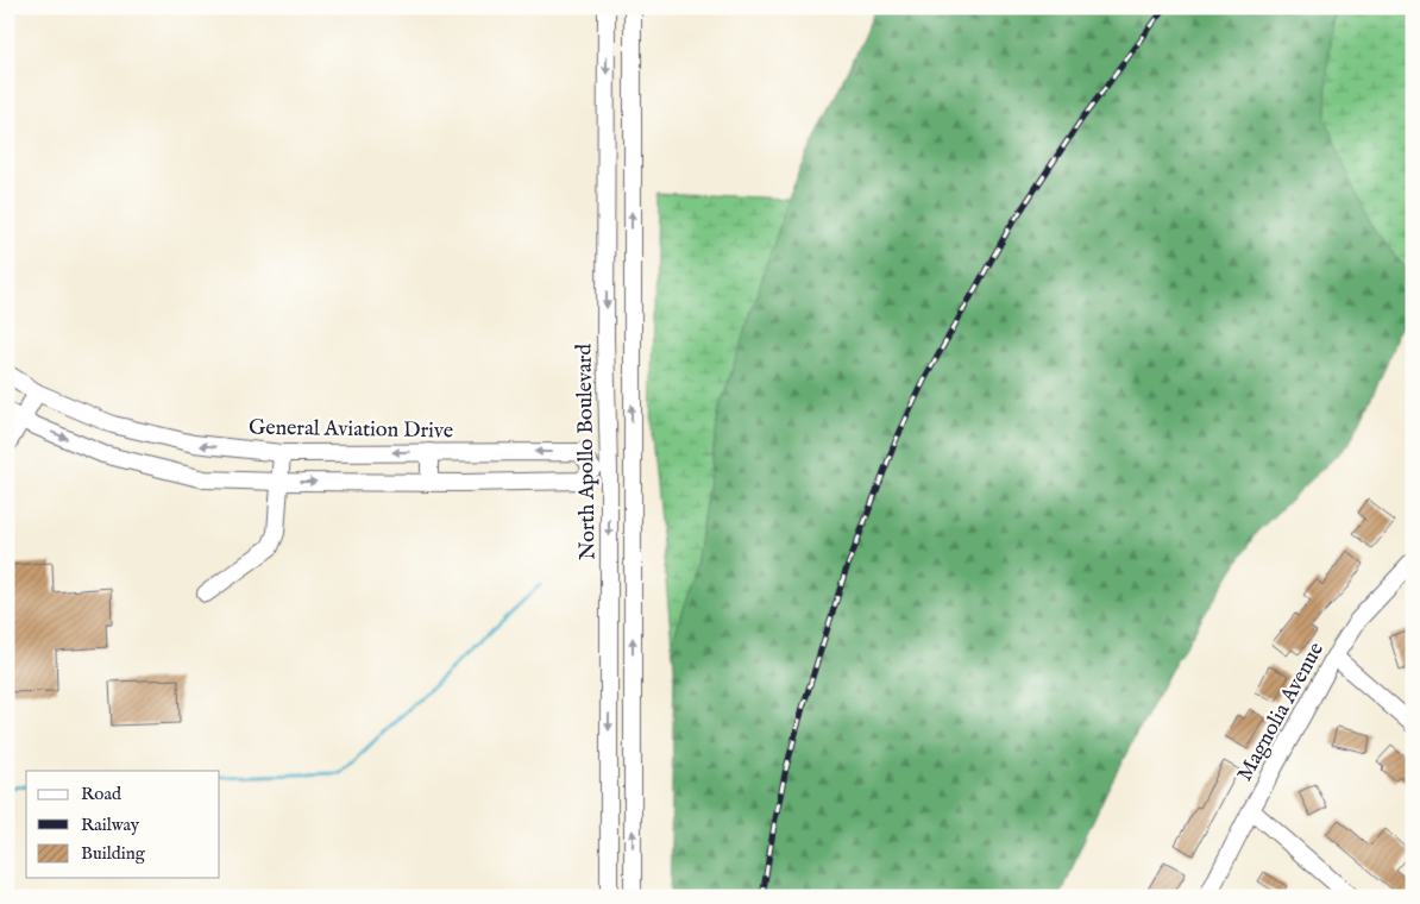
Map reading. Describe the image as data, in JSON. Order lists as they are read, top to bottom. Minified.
{"streets":{"street":["General Aviation Drive","North Apollo Boulevard","Magnolia Avenue"]},"legend":["Road","Railway","Building"]}
